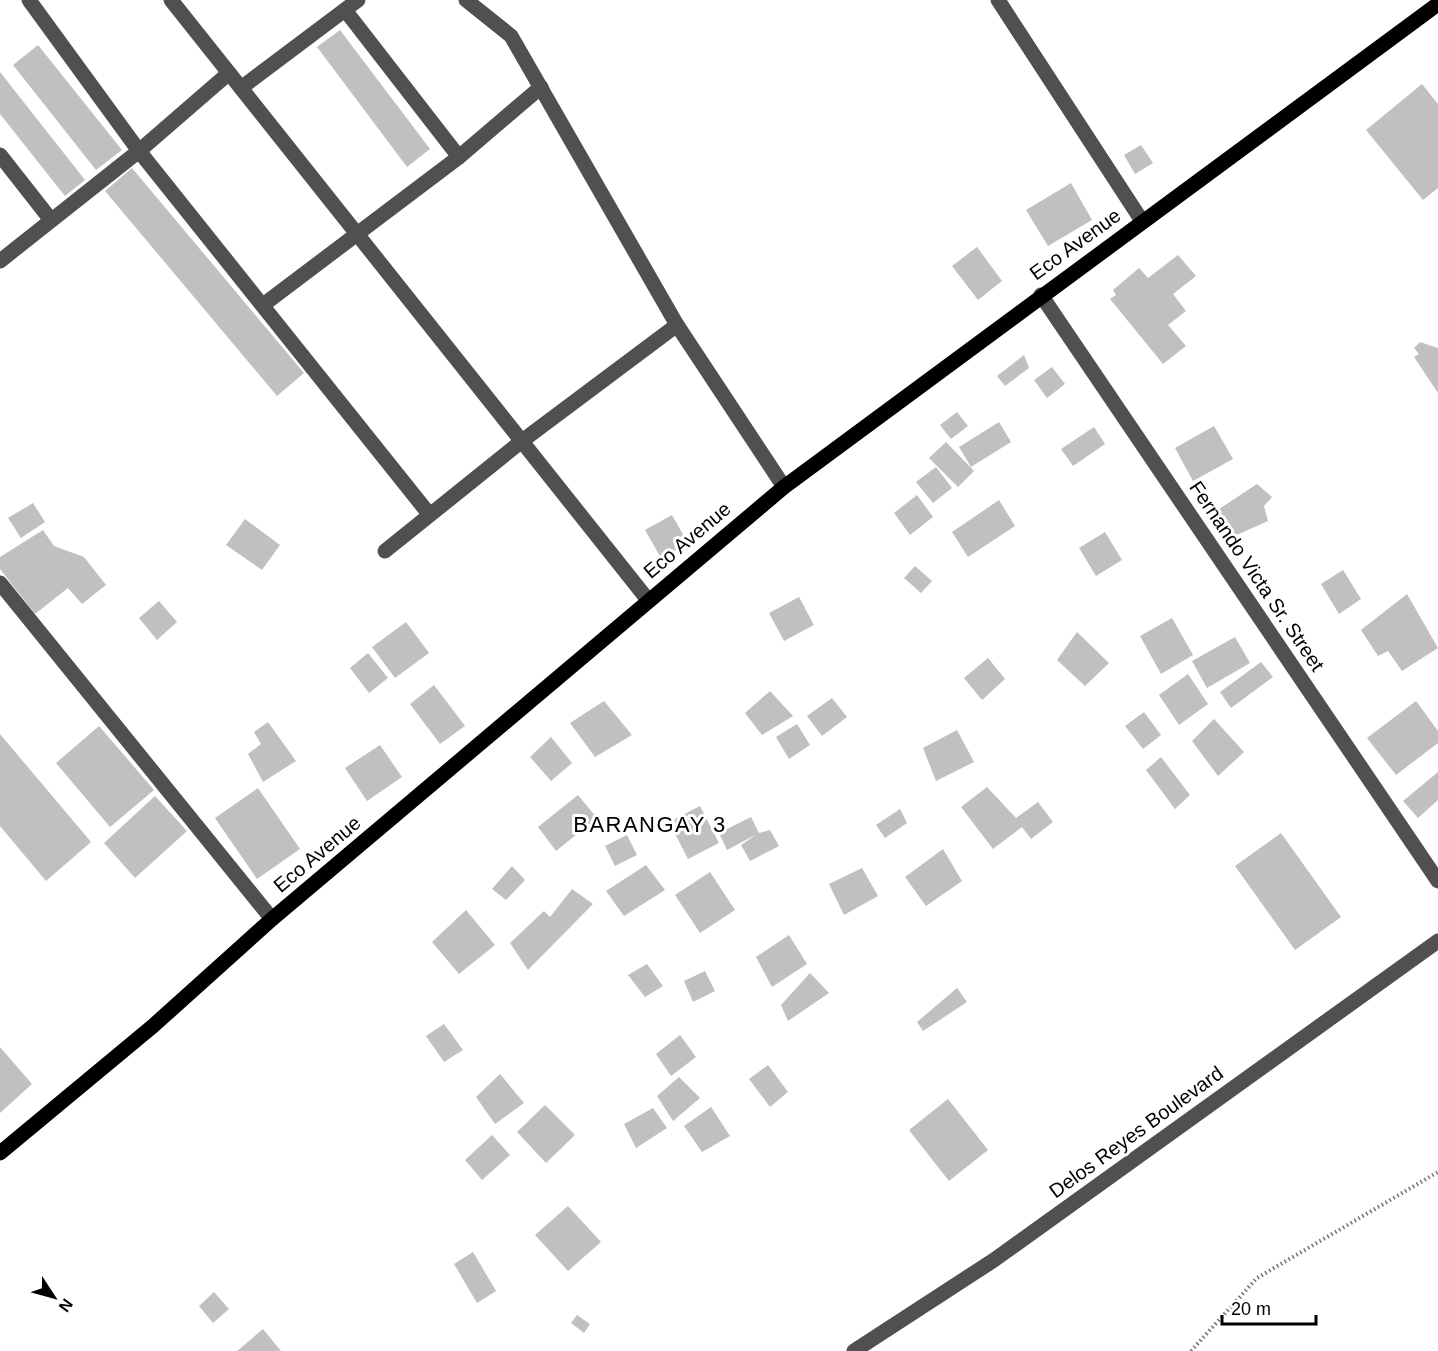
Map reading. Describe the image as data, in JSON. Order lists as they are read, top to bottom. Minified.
{"streets":{"main road":["Eco Avenue"],"street":["Fernando Victa Sr. Street","Delos Reyes Boulevard"]},"crossings":[["Eco Avenue","Fernando Victa Sr. Street"]],"districts":["BARANGAY 3"],"scale_bar":"20 m","north":"bottom right"}
